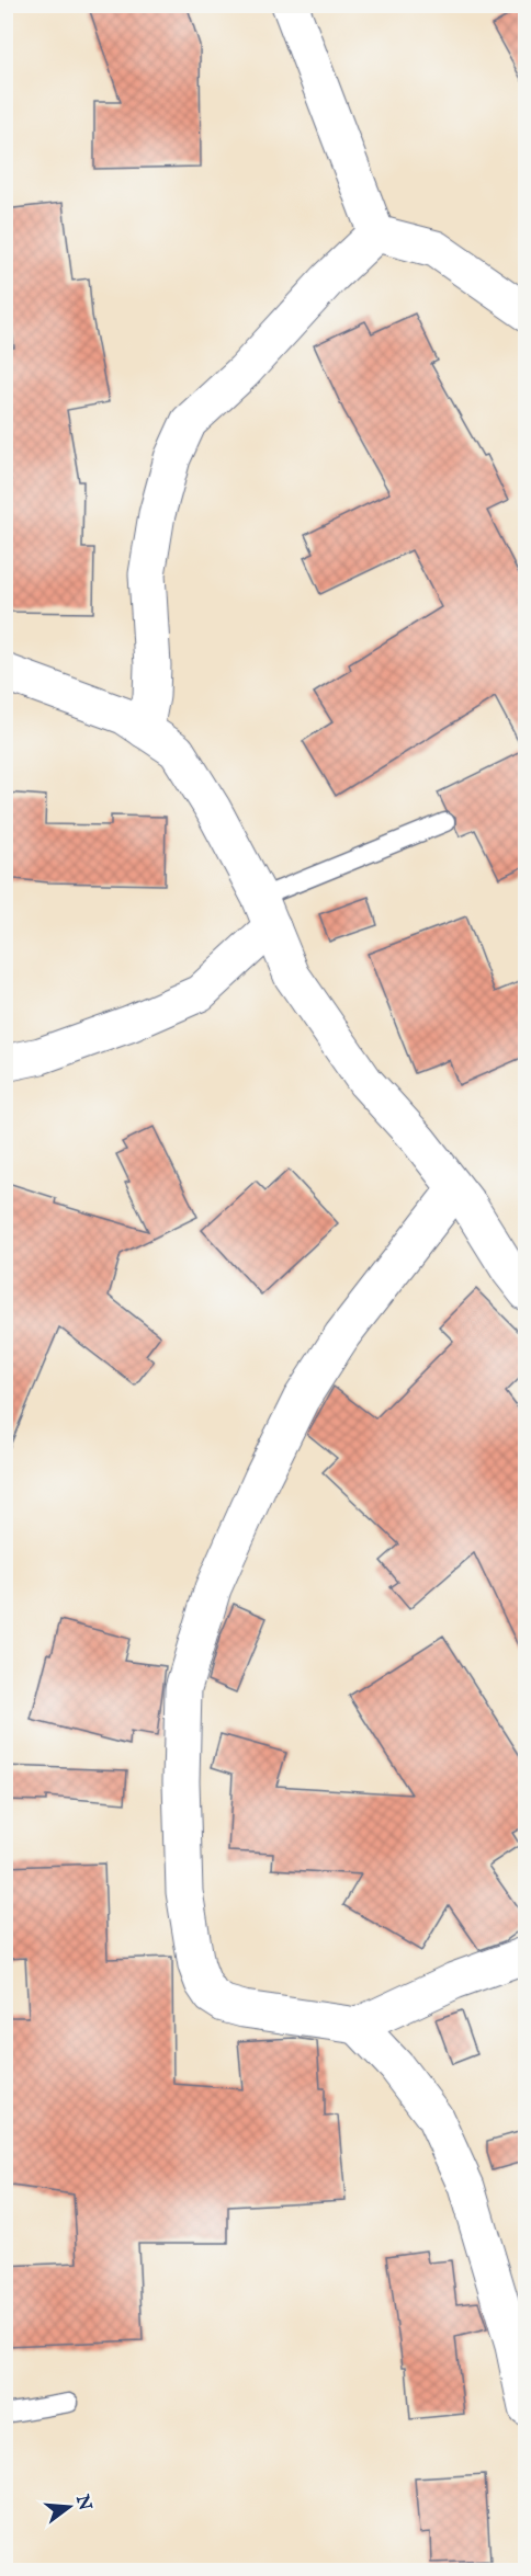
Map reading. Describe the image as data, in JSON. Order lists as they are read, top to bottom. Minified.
{"north":"right"}
